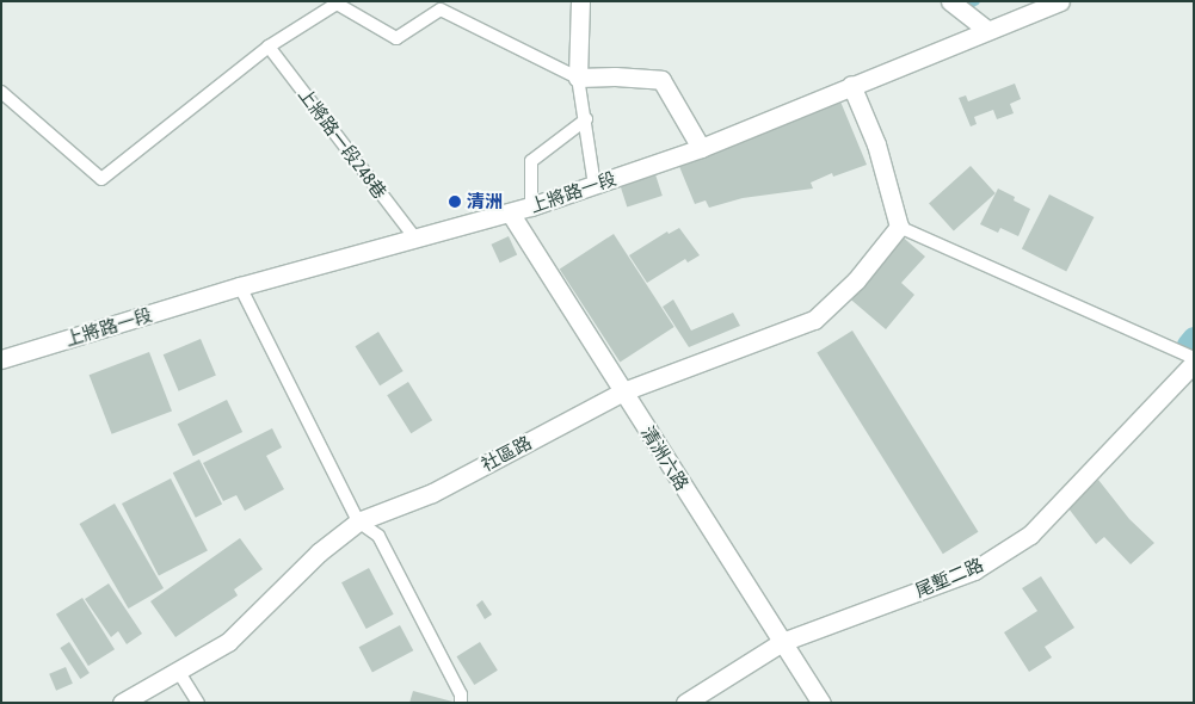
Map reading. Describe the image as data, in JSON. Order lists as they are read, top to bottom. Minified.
{"streets":{"street":["上將路一段","社區路","清洲六路","尾塹二路"],"lane":["上將路一段248巷"]},"crossings":[["上將路一段248巷","上將路一段"],["上將路一段","清洲六路"],["社區路","清洲六路"],["清洲六路","尾塹二路"]],"places":["清洲"]}
